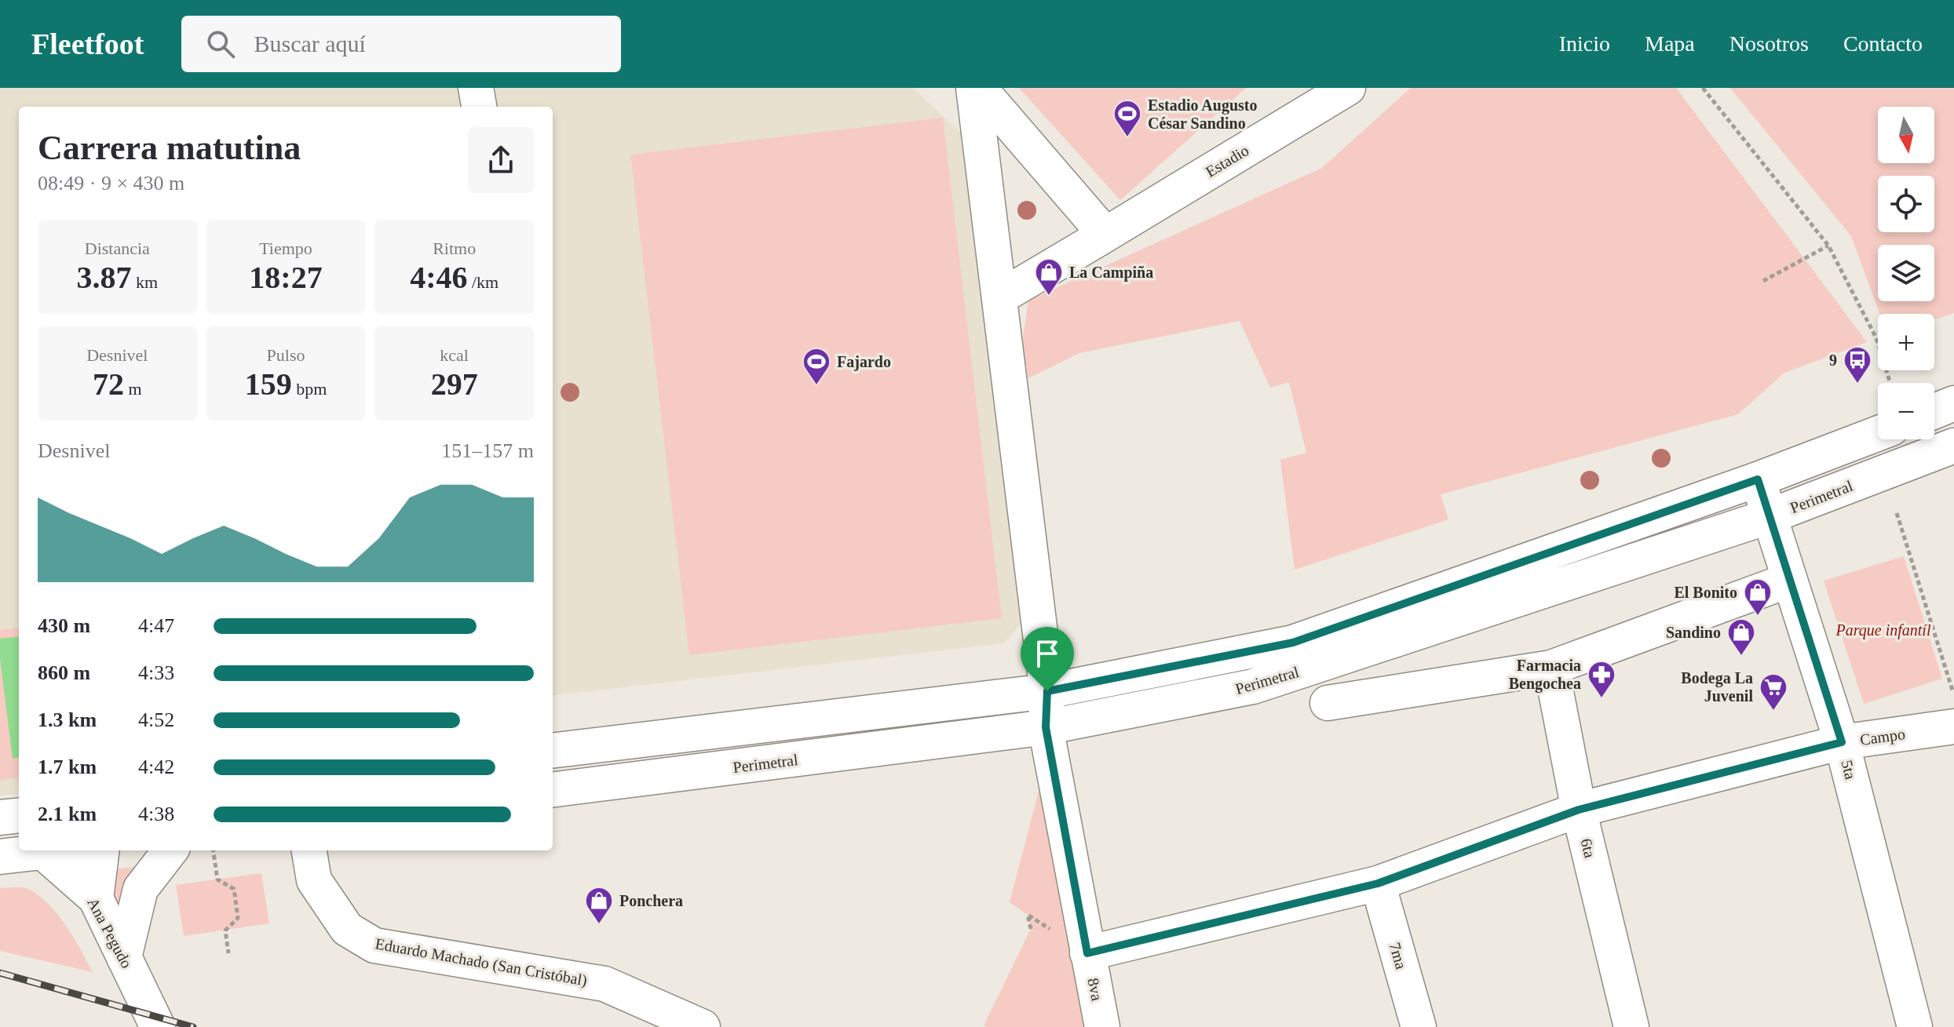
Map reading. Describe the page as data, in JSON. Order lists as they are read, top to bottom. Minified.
{"streets":{"street":["Estadio","Perimetral","Campo","5ta","6ta","Ana Pegudo","7ma","Eduardo Machado (San Cristóbal)","8va"]},"crossings":[["Estadio","8va"],["Perimetral","5ta"],["Perimetral","8va"],["Campo","5ta"],["Campo","6ta"],["Campo","7ma"],["Campo","8va"]],"parks":["Parque infantíl"],"places":{"sports":["Estadio Augusto César Sandino","Fajardo"],"shop":["La Campiña","El Bonito","Sandino","Ponchera"],"bus stop":["9"],"pharmacy":["Farmacia Bengochea"],"supermarket":["Bodega La Juvenil"]},"north":"bottom","page":{"header":"Fleetfoot","search":"Buscar aquí","nav":["Inicio","Mapa","Nosotros","Contacto"],"map_buttons":["+","−"],"heading":["Carrera matutina","08:49 · 9 × 430 m"],"stats":[["Distancia","3.87 km"],["Tiempo","18:27"],["Ritmo","4:46 /km"],["Desnivel","72 m"],["Pulso","159 bpm"],["kcal","297"]],"chart":["Desnivel","151–157 m"],"list":[{"name":"430 m","note":"4:47"},{"name":"860 m","note":"4:33"},{"name":"1.3 km","note":"4:52"},{"name":"1.7 km","note":"4:42"},{"name":"2.1 km","note":"4:38"}]}}
